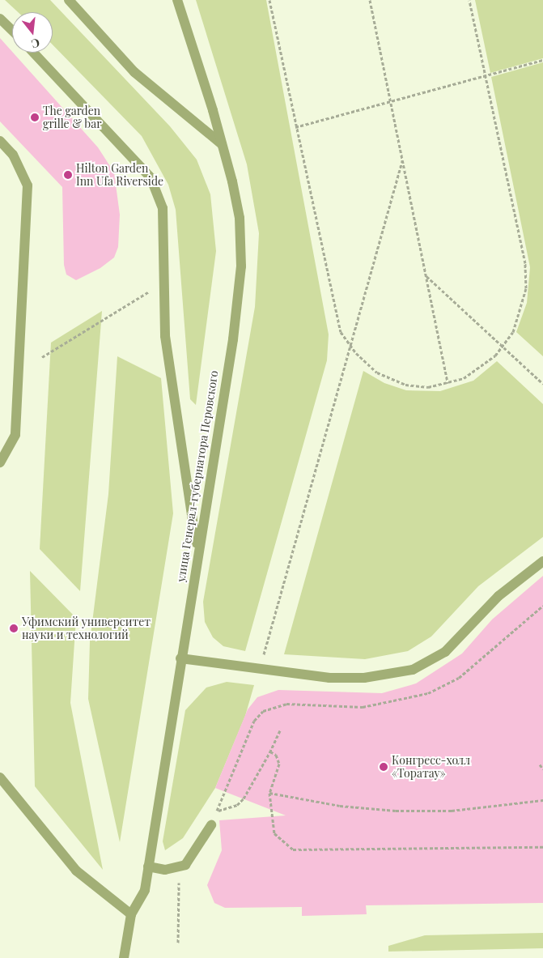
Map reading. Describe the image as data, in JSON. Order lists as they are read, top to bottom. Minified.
{"streets":{"street":["улица Генерал-губернатора Перовского"]},"places":["The garden grille & bar","Hilton Garden Inn Ufa Riverside","Уфимский университет науки и технологий","Конгресс-холл «Торатау»"],"north":"bottom"}
